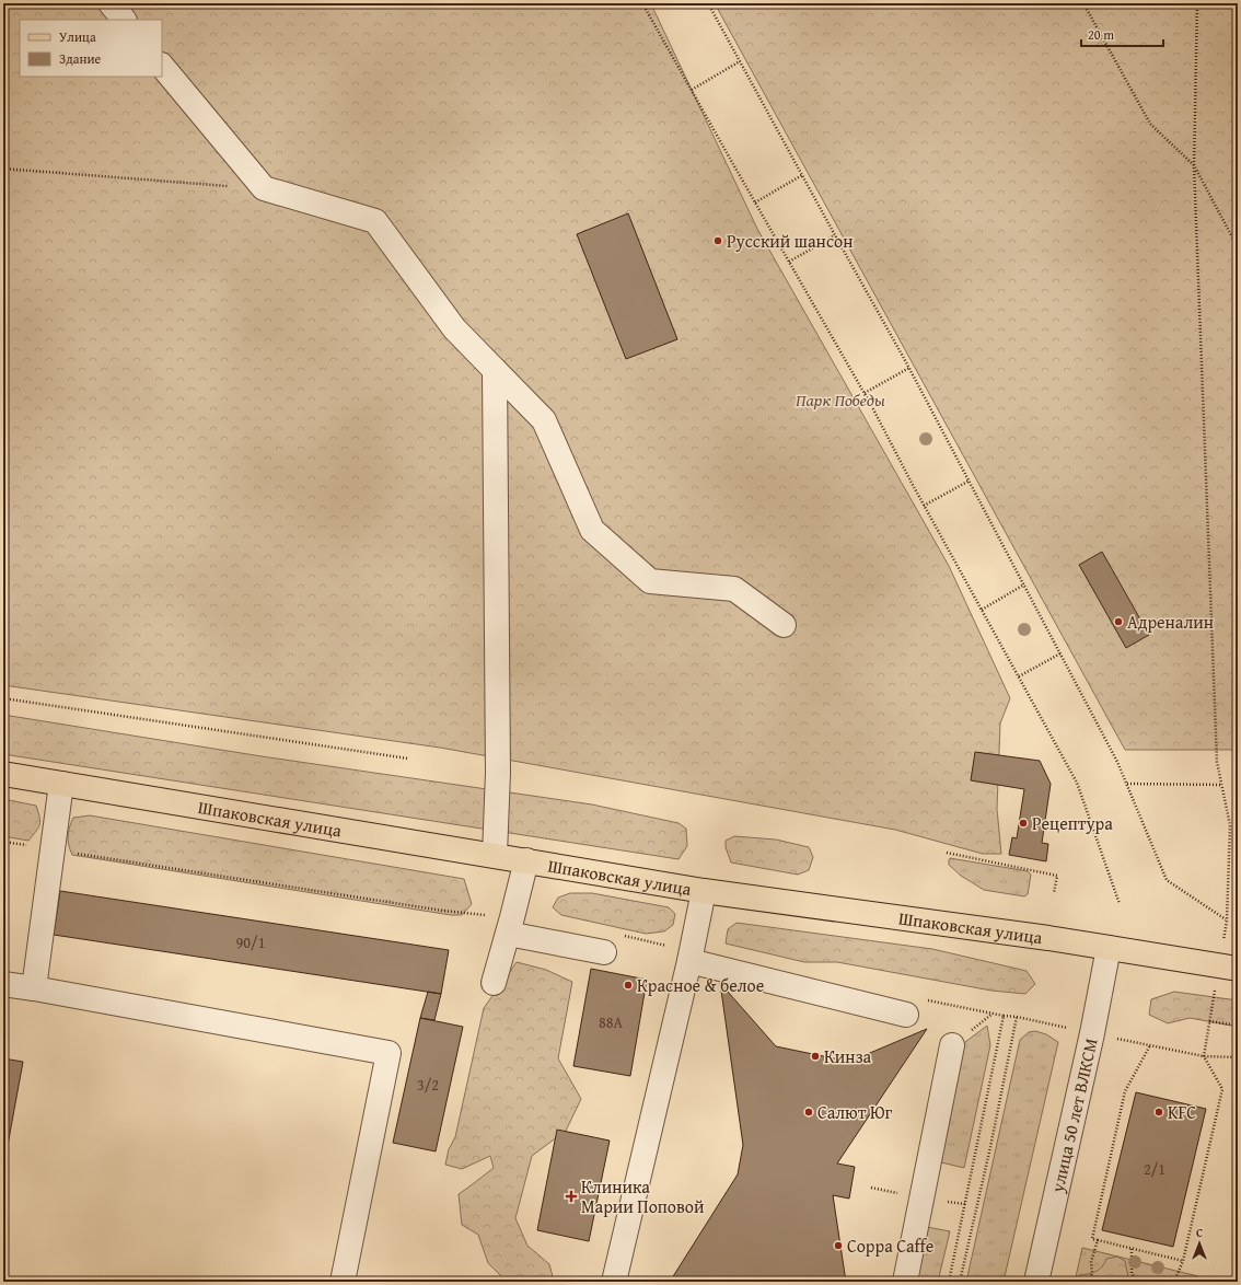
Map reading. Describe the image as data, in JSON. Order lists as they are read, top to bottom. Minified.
{"streets":{"main road":["Шпаковская улица"],"street":["улица 50 лет ВЛКСМ"]},"crossings":[["Шпаковская улица","улица 50 лет ВЛКСМ"]],"parks":["Парк Победы"],"places":{"other":["Русский шансон","Адреналин","Рецептура","Красное & белое","Кинза","Салют Юг","KFC","Coppa Caffe"],"health":["Клиника Марии Поповой"]},"house_numbers":["90/1","88А","3/2","2/1"],"legend":["Улица","Здание"],"scale_bar":"20 m","north":"top"}
